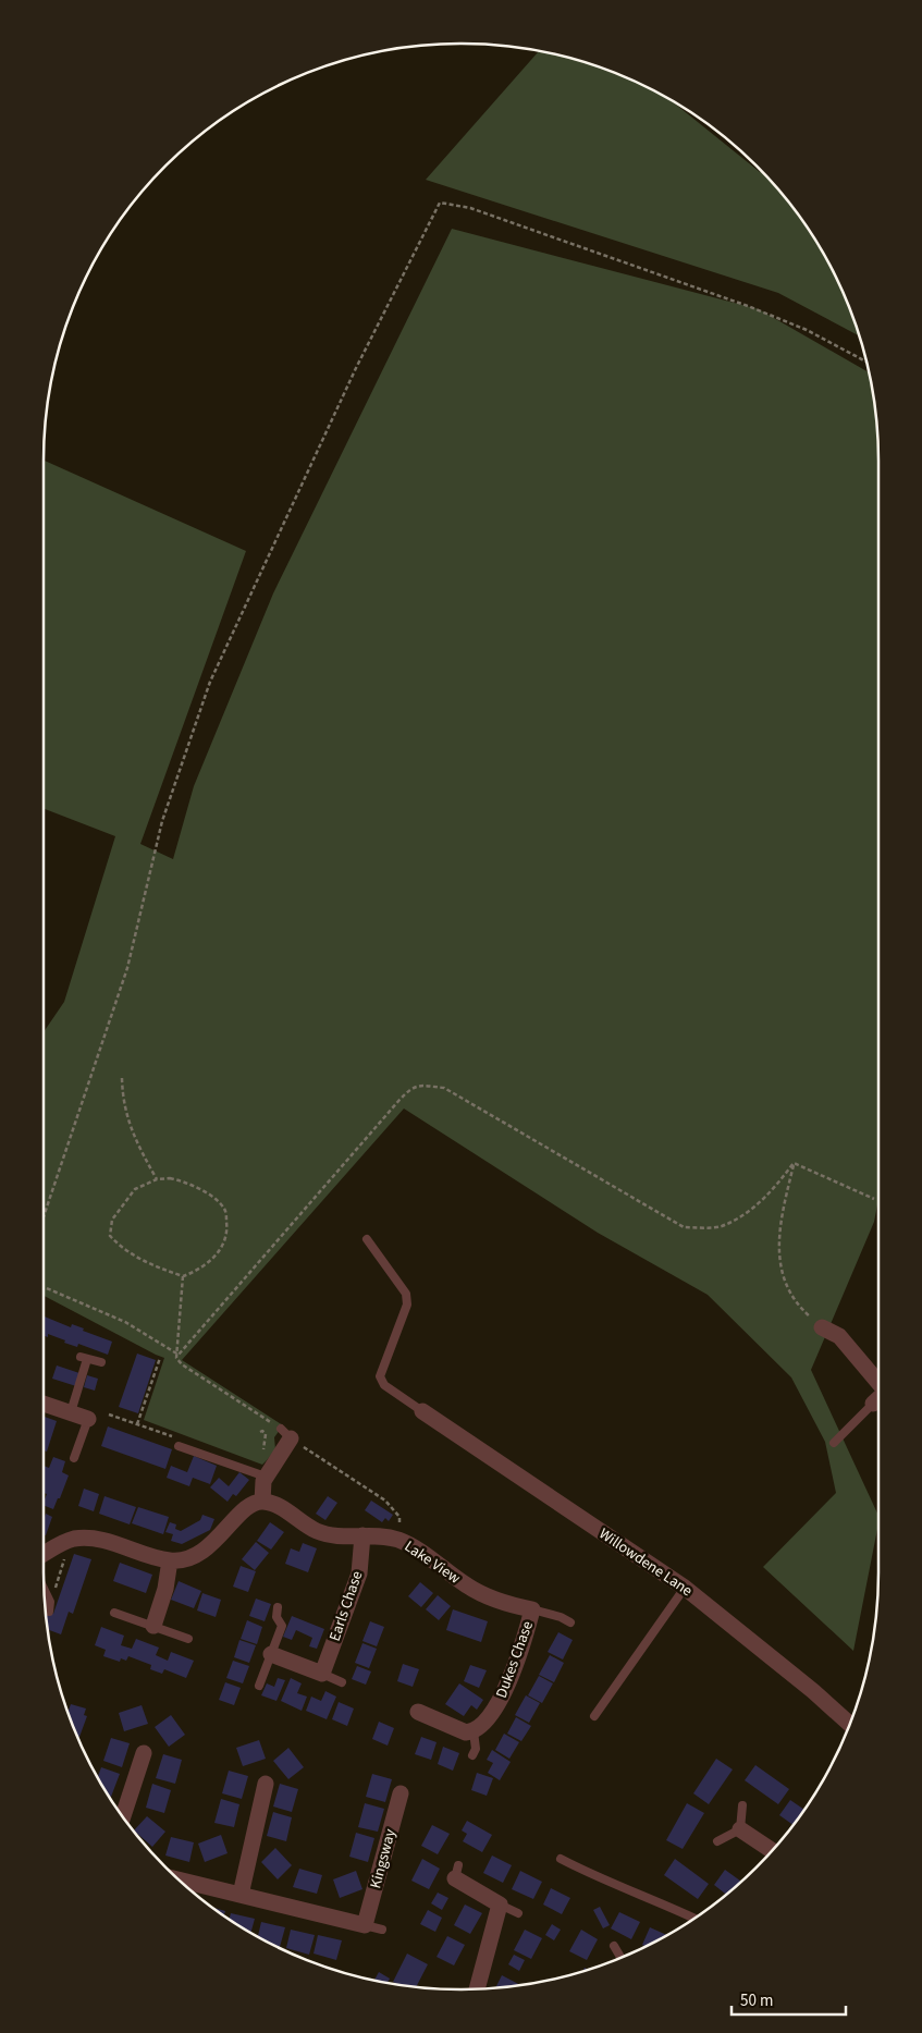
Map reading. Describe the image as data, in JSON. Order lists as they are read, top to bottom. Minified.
{"streets":{"street":["Lake View","Willowdene Lane","Earls Chase","Dukes Chase","Kingsway"]},"crossings":[["Lake View","Earls Chase"],["Lake View","Dukes Chase"]],"scale_bar":"50 m"}
